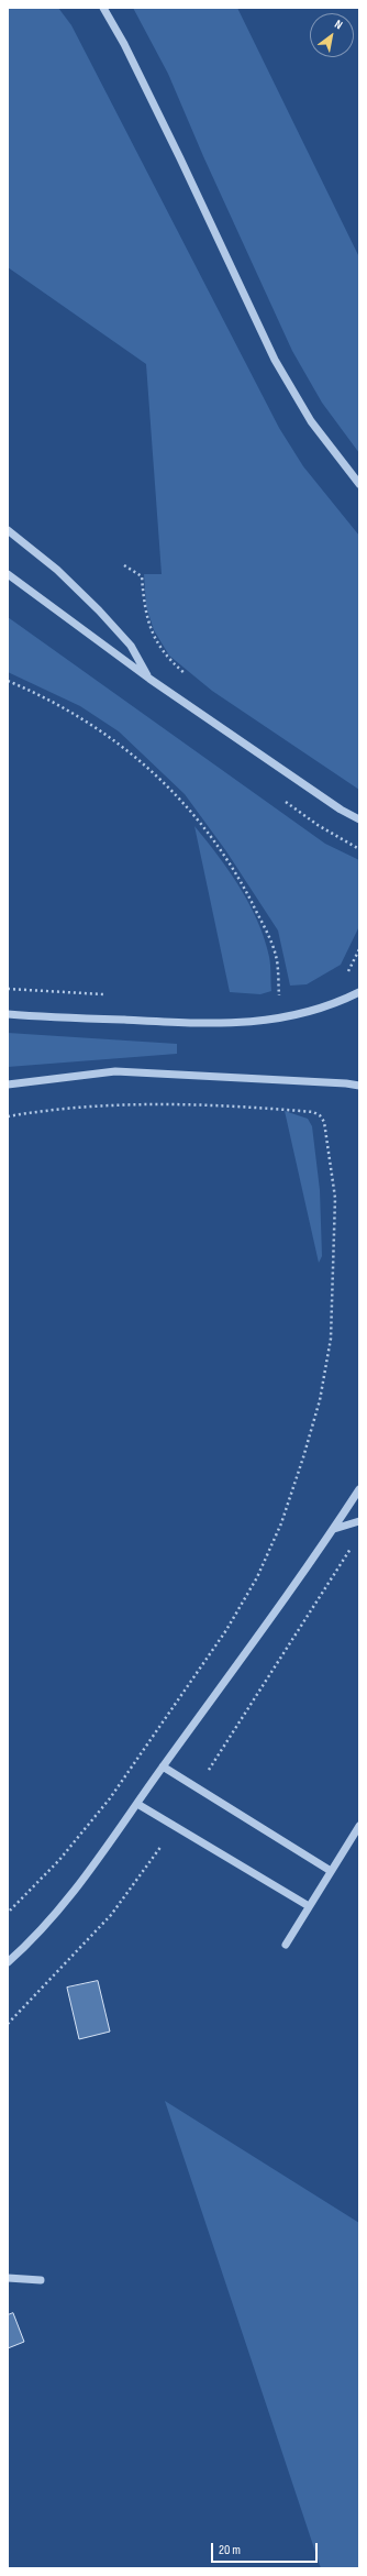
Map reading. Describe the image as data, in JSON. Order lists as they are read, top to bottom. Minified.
{"scale_bar":"20 m","north":"top right"}
